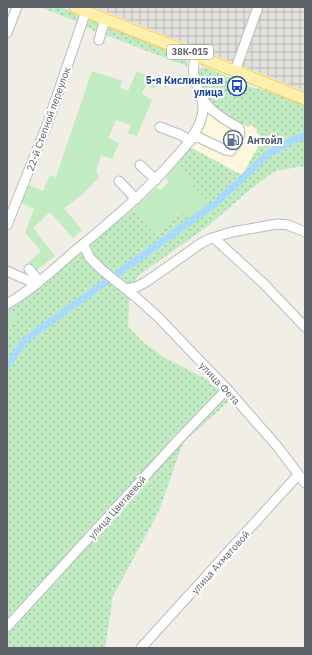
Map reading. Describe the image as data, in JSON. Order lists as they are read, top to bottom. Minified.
{"streets":{"main road":["38К-015"],"street":["22-й Степной переулок","улица Фета","улица Цветаевой","улица Ахматовой"]},"crossings":[["38К-015","22-й Степной переулок"],["улица Фета","улица Цветаевой"],["улица Фета","улица Ахматовой"]],"places":{"bus stop":["5-я Кислинская улица"],"fuel station":["Антойл"]}}
